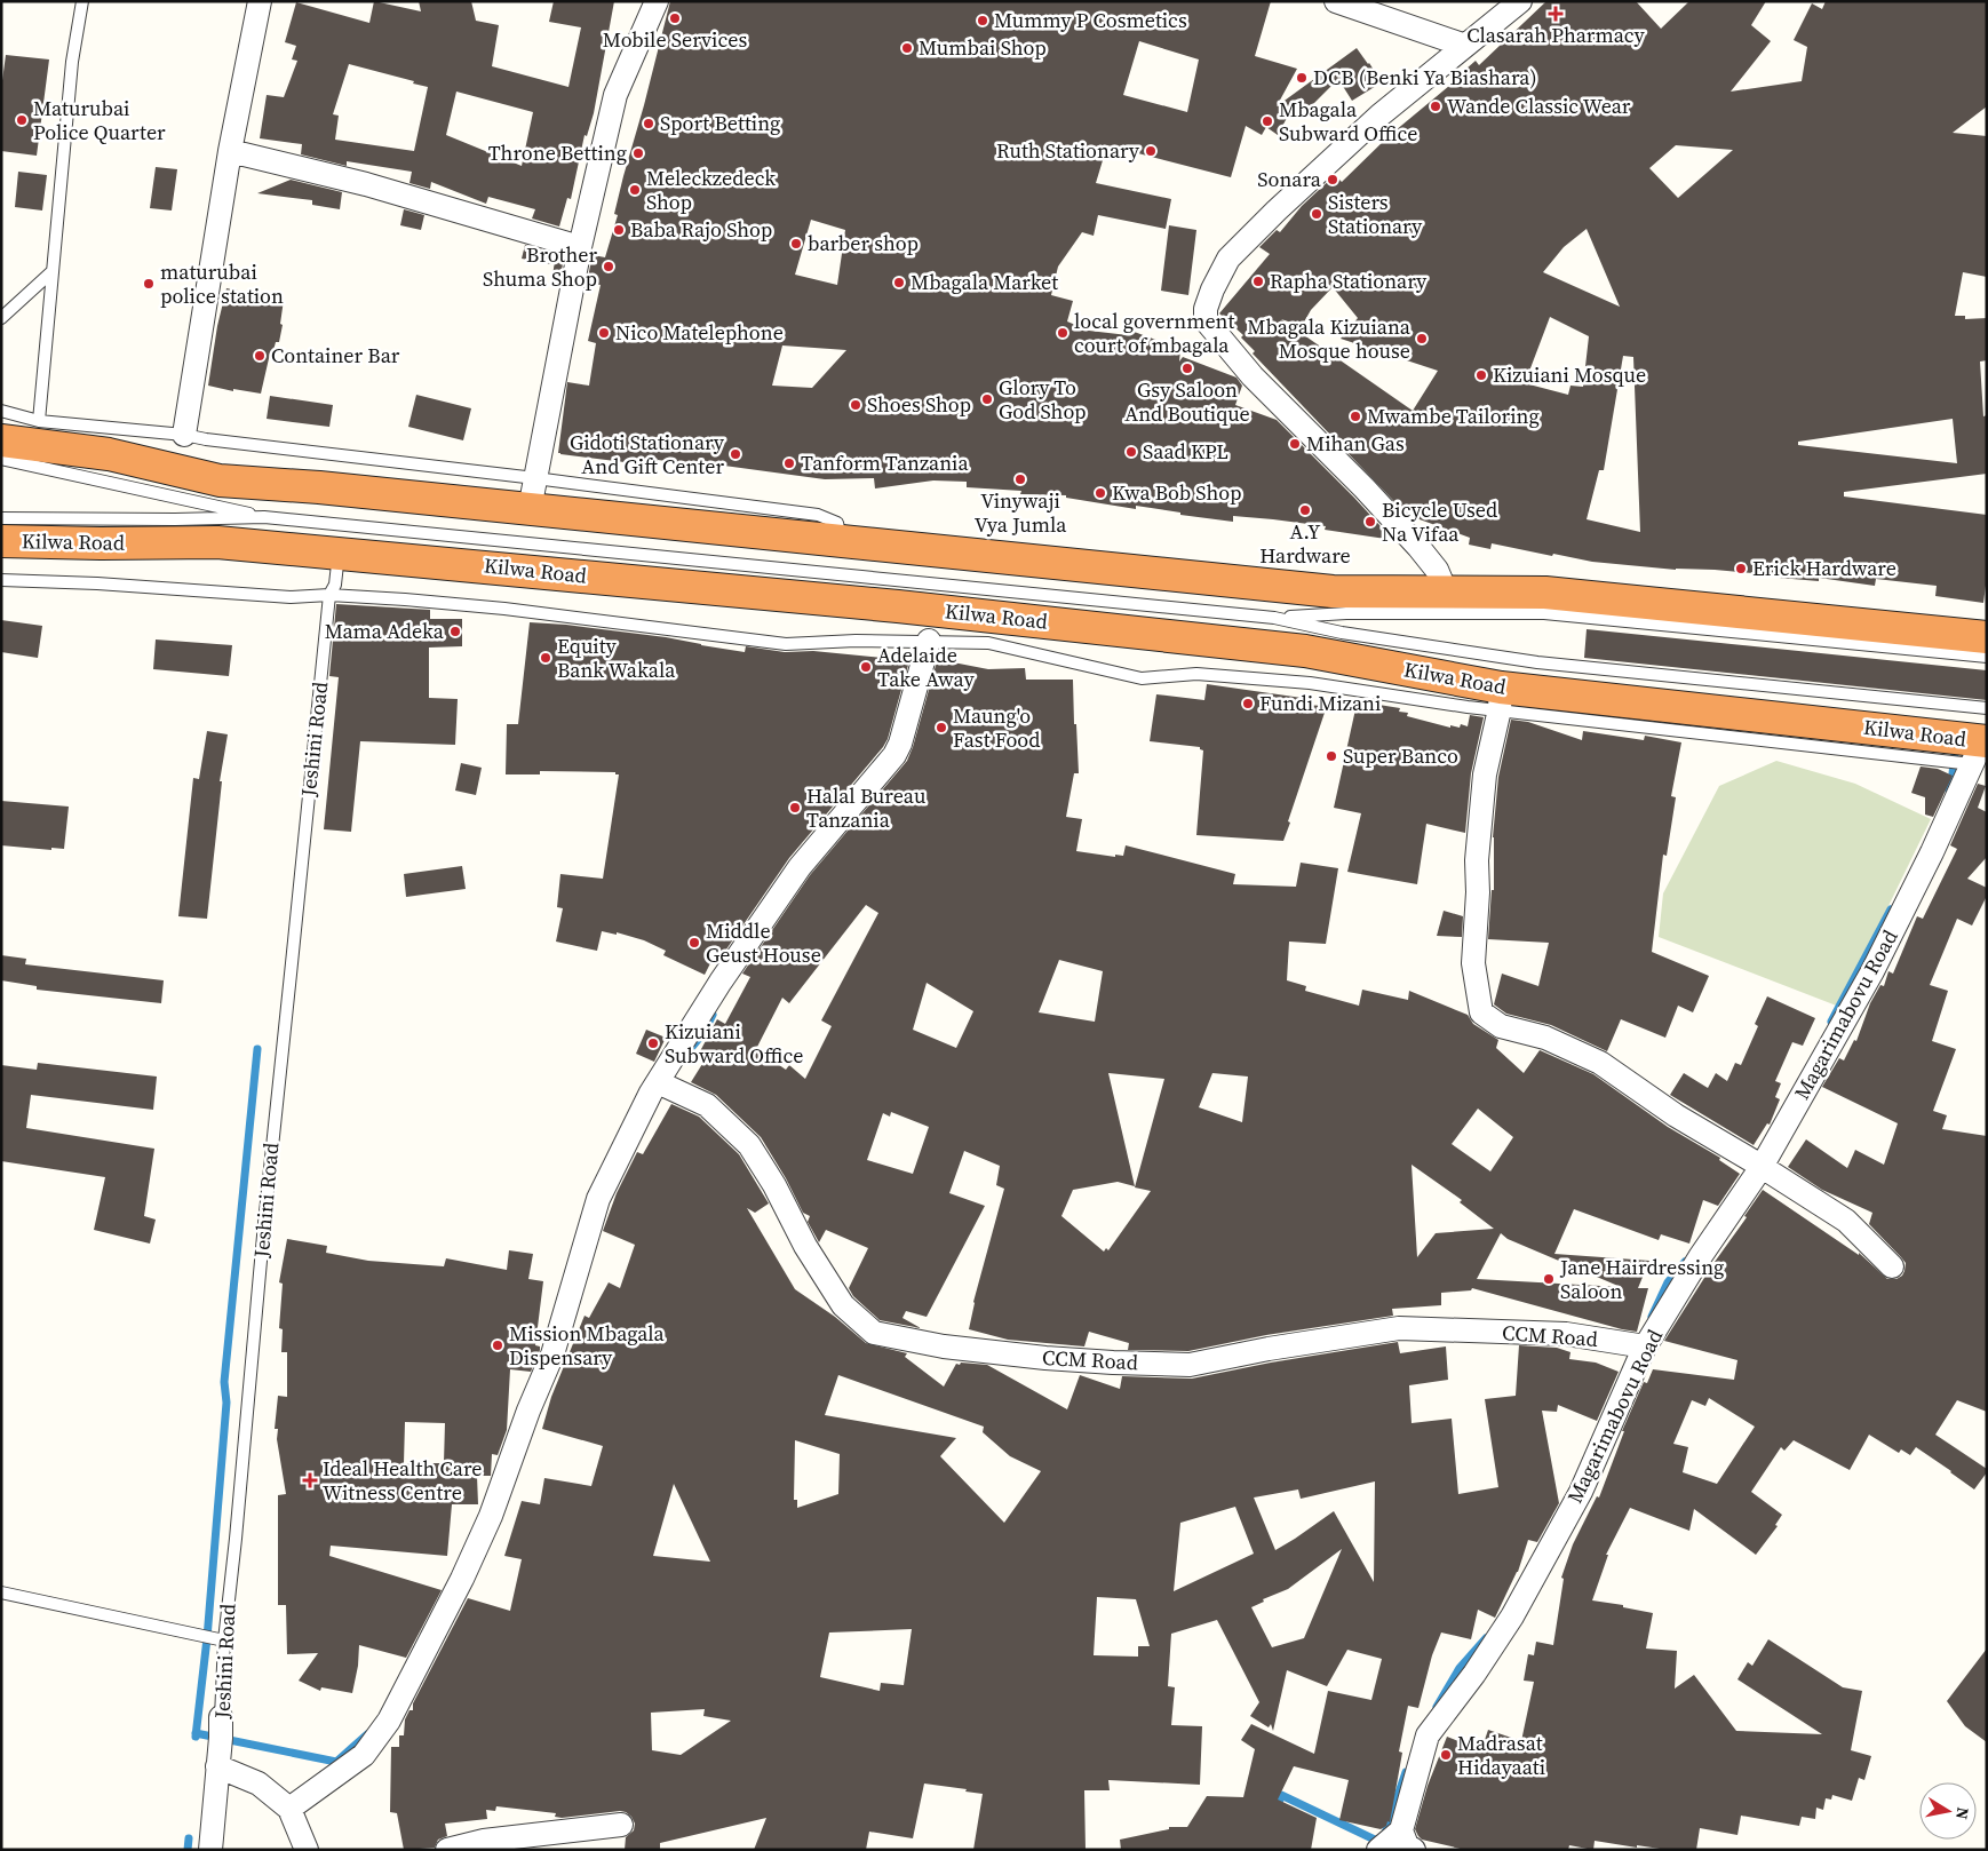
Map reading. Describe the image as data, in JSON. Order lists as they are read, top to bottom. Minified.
{"streets":{"highway":["Kilwa Road"],"street":["Jeshini Road","Magarimabovu Road","CCM Road"]},"crossings":[["Kilwa Road","Jeshini Road"],["Kilwa Road","Magarimabovu Road"],["Magarimabovu Road","CCM Road"]],"places":{"health":["Clasarah Pharmacy","Ideal Health Care Witness Centre"],"other":["Mobile Services","Mummy P Cosmetics","Mumbai Shop","DCB (Benki Ya Biashara)","Wande Classic Wear","Maturubai Police Quarter","Mbagala Subward Office","Sport Betting","Ruth Stationary","Throne Betting","Sonara","Meleckzedeck Shop","Sisters Stationary","Baba Rajo Shop","barber shop","Brother Shuma Shop","Rapha Stationary","Mbagala Market","maturubai police station","Nico Matelephone","local government court of mbagala","Mbagala Kizuiana Mosque house","Container Bar","Gsy Saloon And Boutique","Kizuiani Mosque","Glory To God Shop","Shoes Shop","Mwambe Tailoring","Mihan Gas","Saad KPL","Gidoti Stationary And Gift Center","Tanform Tanzania","Vinywaji Vya Jumla","Kwa Bob Shop","A.Y Hardware","Bicycle Used Na Vifaa","Erick Hardware","Mama Adeka","Equity Bank Wakala","Adelaide Take Away","Fundi Mizani","Maung'o Fast Food","Super Banco","Halal Bureau Tanzania","Middle Geust House","Kizuiani Subward Office","Jane Hairdressing Saloon","Mission Mbagala Dispensary","Madrasat Hidayaati"]},"north":"right"}
